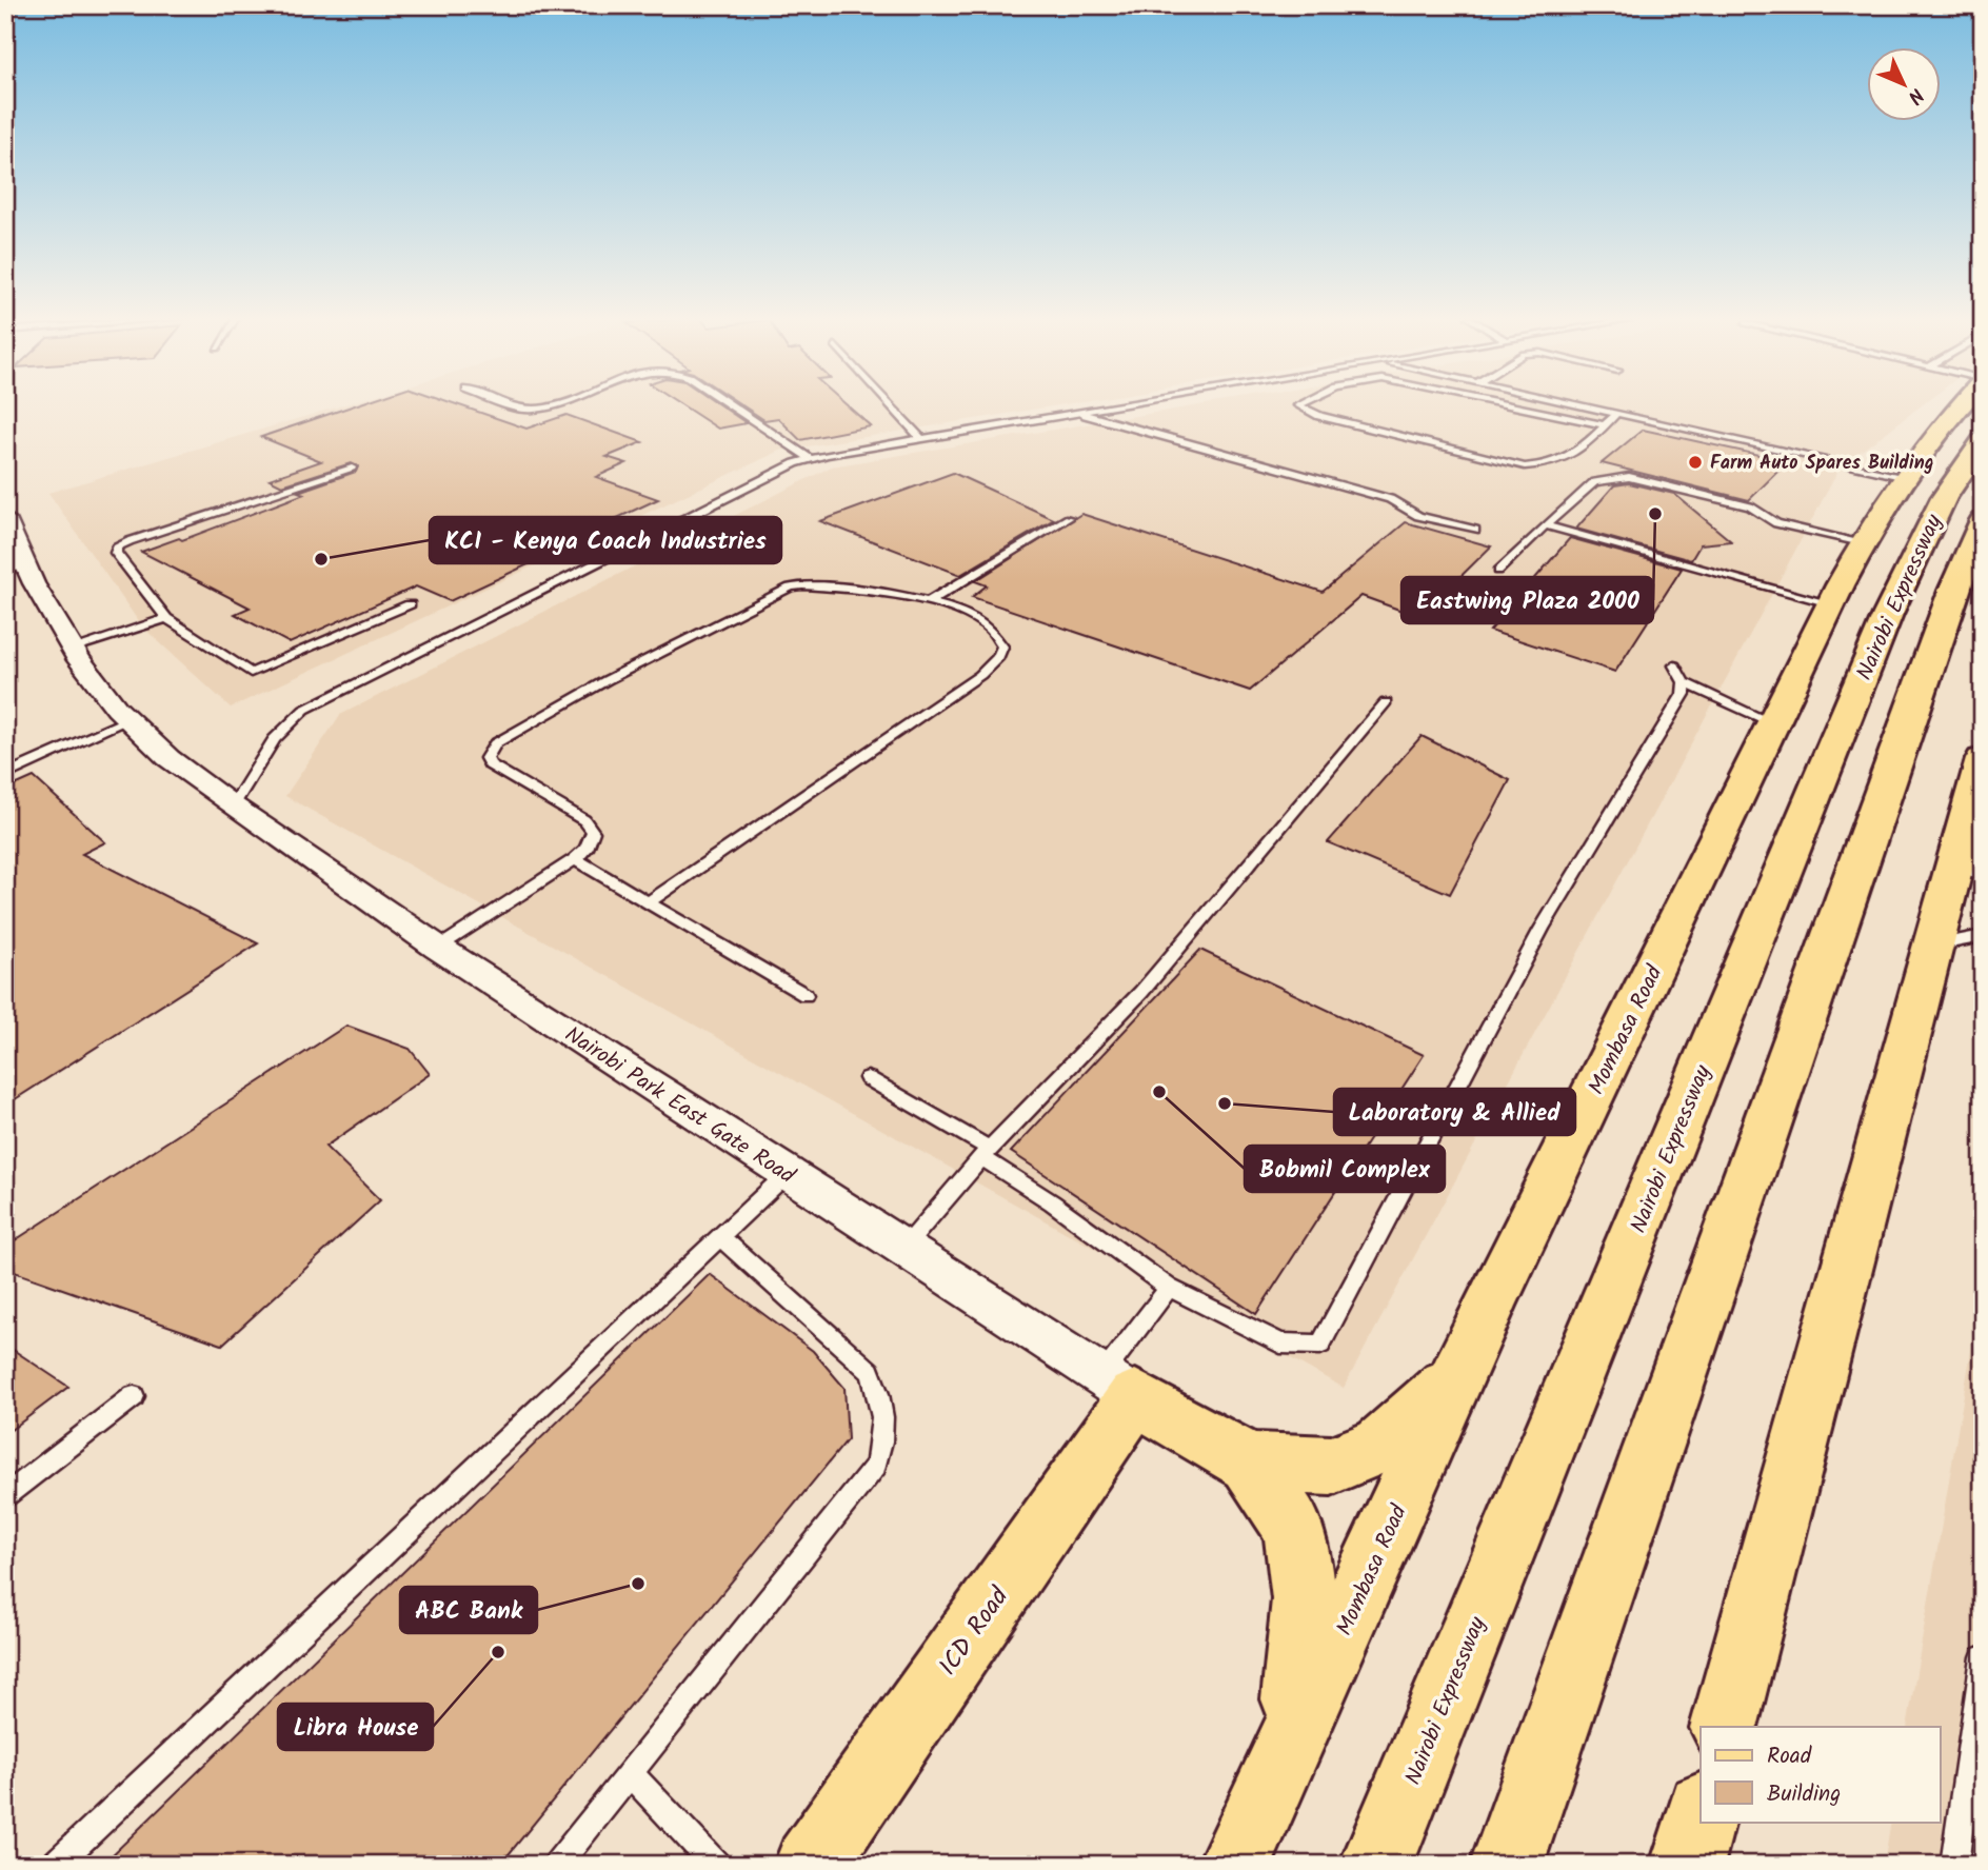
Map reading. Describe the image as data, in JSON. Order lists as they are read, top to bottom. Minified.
{"streets":{"main road":["Nairobi Expressway","Mombasa Road","Nairobi Park East Gate Road","ICD Road"]},"crossings":[["Mombasa Road","Nairobi Park East Gate Road"],["Nairobi Park East Gate Road","ICD Road"]],"places":["Farm Auto Spares Building","Eastwing Plaza 2000","KCI - Kenya Coach Industries","Bobmil Complex","Laboratory & Allied","ABC Bank","Libra House"],"legend":["Road","Building"],"north":"bottom right"}
